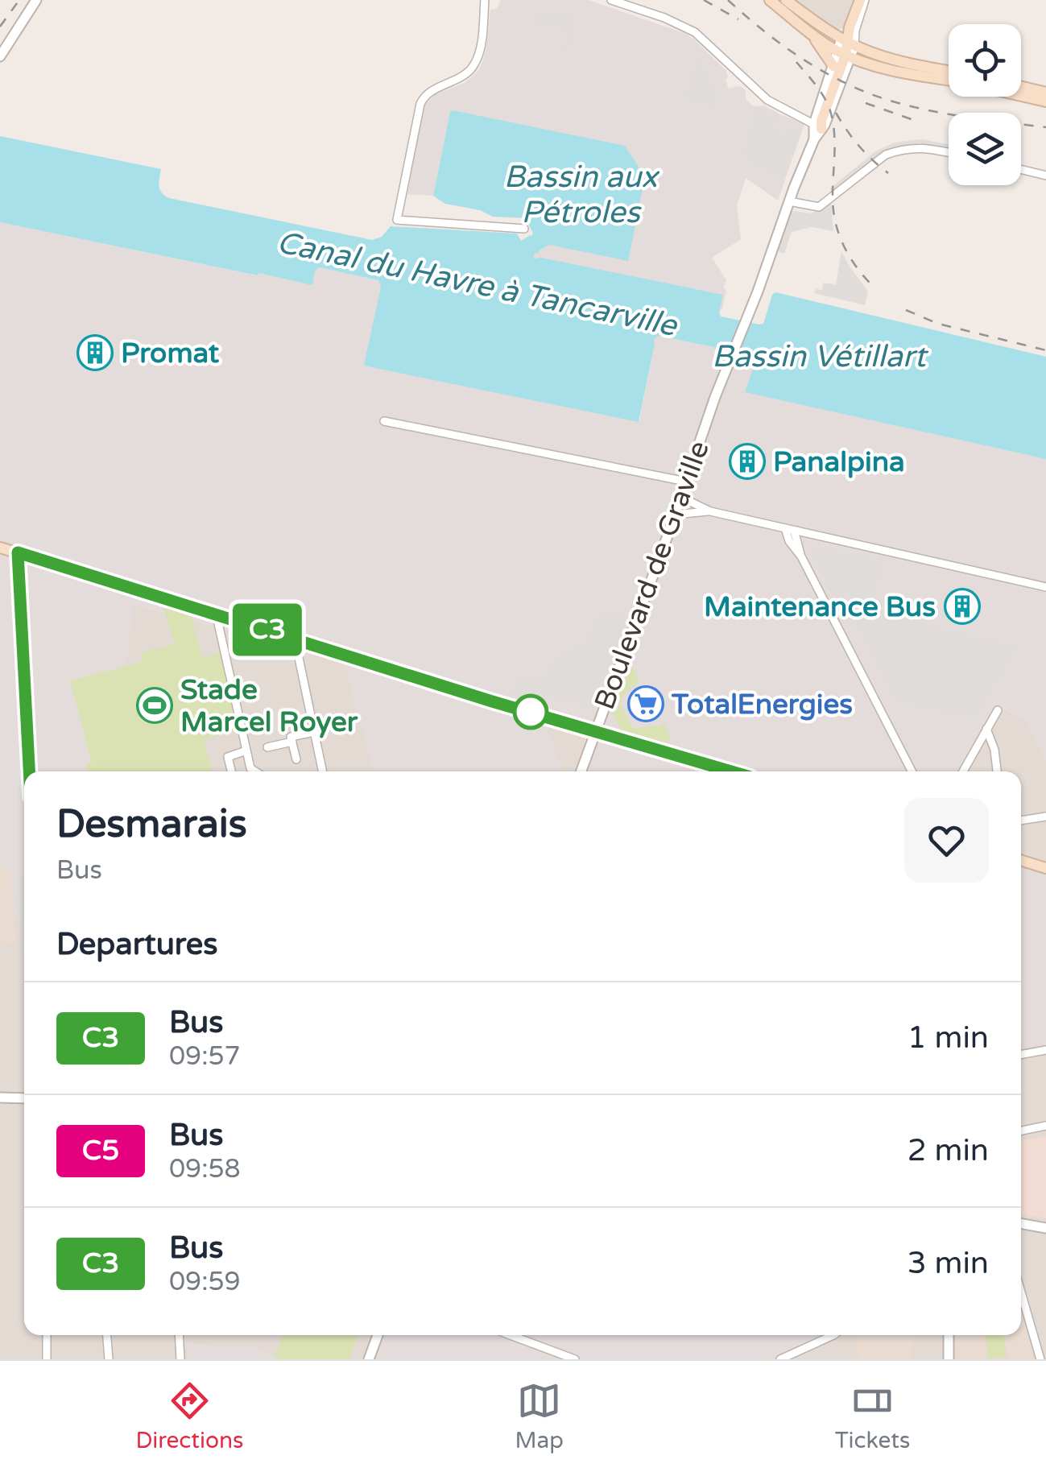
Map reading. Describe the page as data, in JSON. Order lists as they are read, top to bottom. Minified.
{"streets":{"street":["Boulevard de Graville"]},"water":["Bassin aux Pétroles","Canal du Havre à Tancarville","Bassin Vétillart"],"places":{"building":["Promat","Panalpina","Maintenance Bus"],"supermarket":["TotalEnergies"],"sports":["Stade Marcel Royer"]},"lines":["bus line C3"],"page":{"on_map":"C3","heading":[["Desmarais","Bus"],"Departures"],"list":[{"mark":"C3","name":"Bus","note":"09:57","value":"1 min"},{"mark":"C5","name":"Bus","note":"09:58","value":"2 min"},{"mark":"C3","name":"Bus","note":"09:59","value":"3 min"}],"tabs":["Directions","Map","Tickets"]}}
